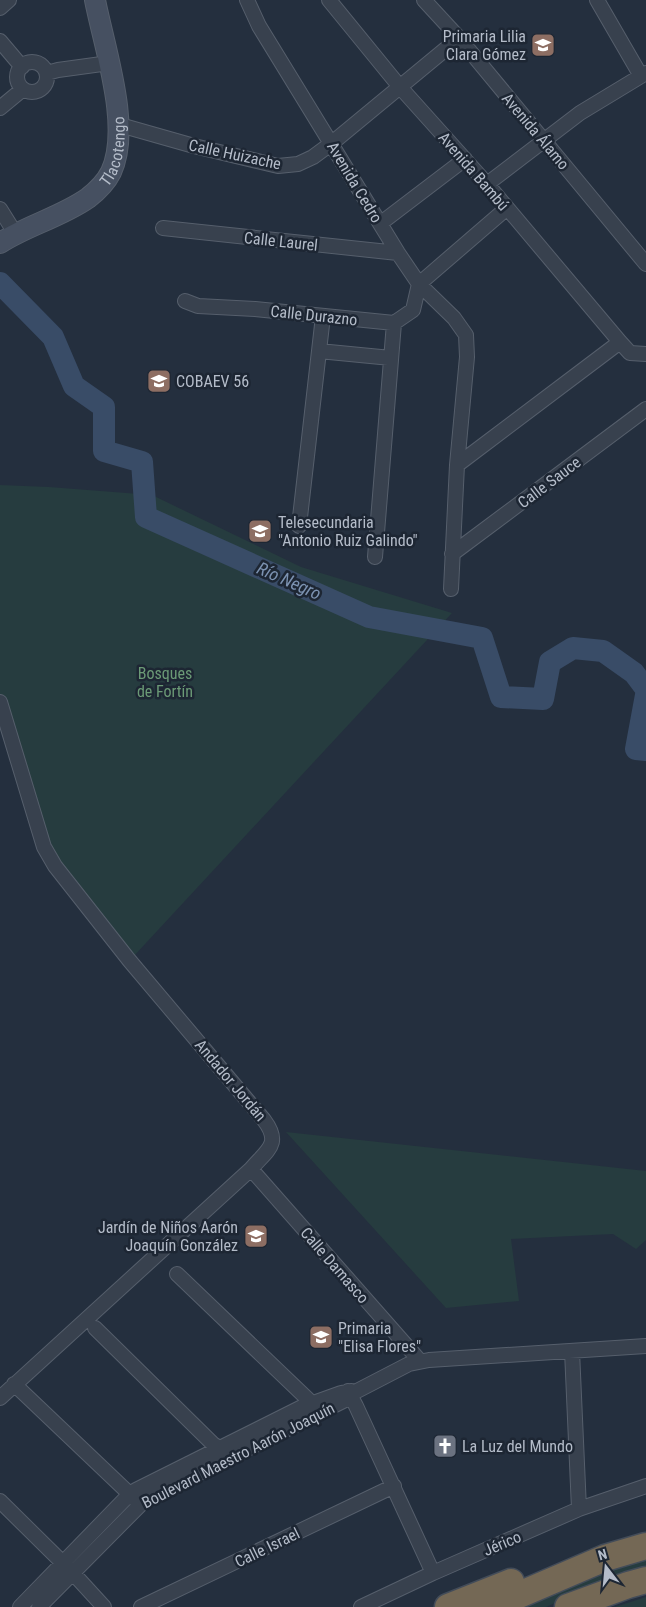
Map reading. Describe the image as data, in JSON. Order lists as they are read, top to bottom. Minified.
{"streets":{"street":["Avenida Álamo","Tlacotengo","Calle Huizache","Avenida Bambú","Avenida Cedro","Calle Laurel","Calle Durazno","Calle Sauce","Andador Jordán","Calle Damasco","Boulevard Maestro Aarón Joaquín","Jérico","Calle Israel"]},"crossings":[["Avenida Álamo","Calle Huizache"],["Tlacotengo","Calle Huizache"],["Calle Huizache","Avenida Bambú"],["Calle Huizache","Avenida Cedro"],["Avenida Cedro","Calle Laurel"],["Avenida Cedro","Calle Sauce"],["Andador Jordán","Calle Damasco"],["Calle Damasco","Boulevard Maestro Aarón Joaquín"]],"water":["Río Negro"],"parks":["Bosques de Fortín"],"places":{"school or university":["Primaria Lilia Clara Gómez","COBAEV 56","Telesecundaria \"Antonio Ruiz Galindo\"","Jardín de Niños Aarón Joaquín González","Primaria \"Elisa Flores\""],"church":["La Luz del Mundo"]},"north":"top"}
